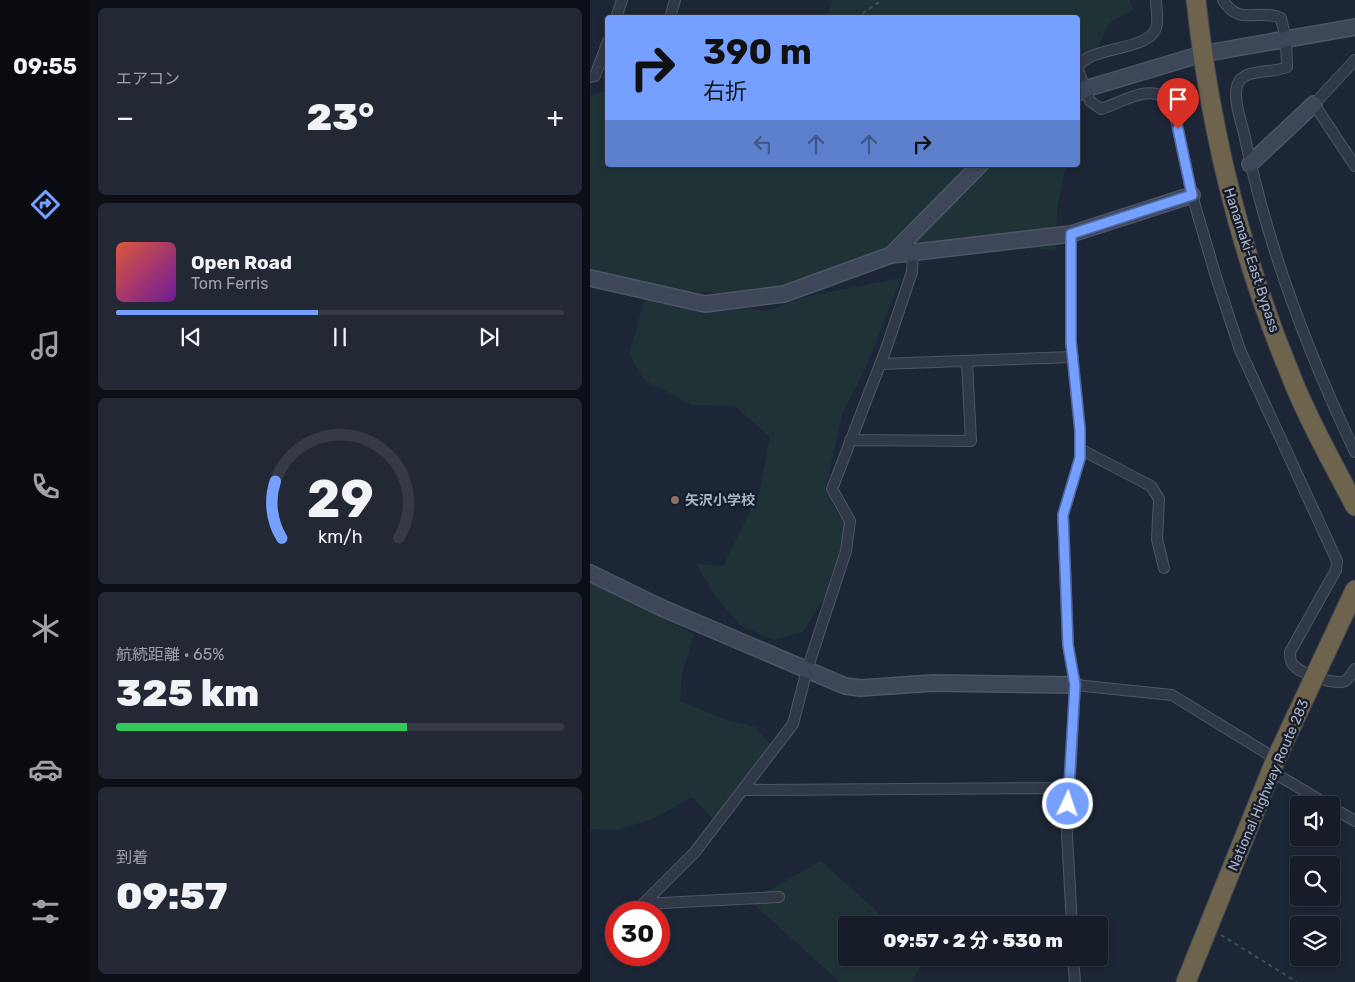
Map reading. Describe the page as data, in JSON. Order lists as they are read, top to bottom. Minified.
{"streets":{"highway":["Hanamaki-East Bypass","National Highway Route 283"]},"places":["矢沢小学校"],"page":{"tabs":"09:55","tile":["エアコン",["航続距離 · 65%","325 km"],["到着","09:57"]],"turn":["390 m","右折"],"heat":["−","23°","+"],"song":["Open Road","Tom Ferris"],"limit":"30","trip":"09:57 · 2 分 · 530 m","gauge":["29","km/h"]}}
